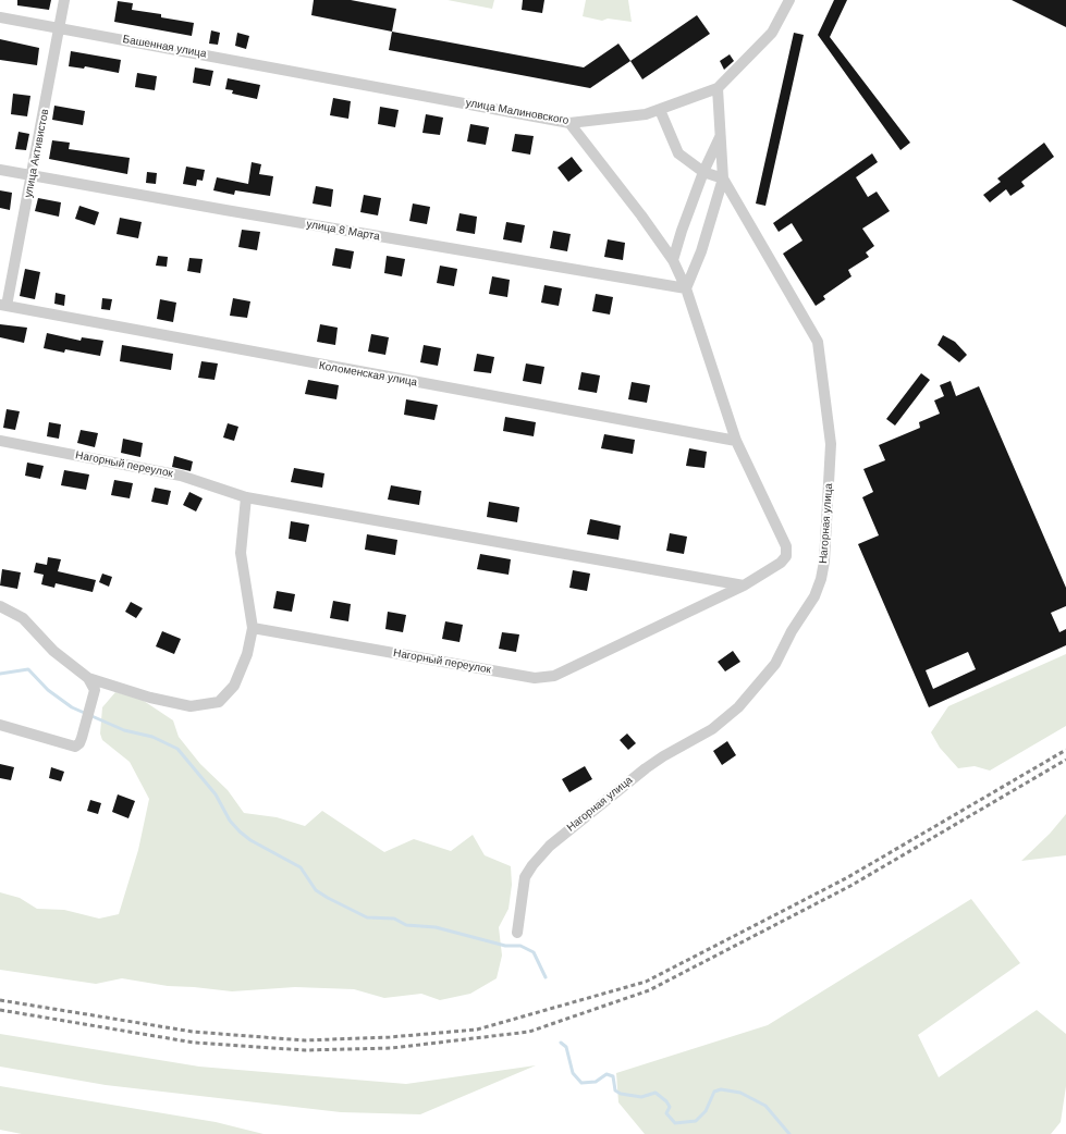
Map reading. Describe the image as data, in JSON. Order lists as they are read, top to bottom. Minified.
{"streets":{"street":["Башенная улица","улица Малиновского","улица Активистов","улица 8 Марта","Коломенская улица","Нагорный переулок","Нагорная улица"]},"crossings":[["Башенная улица","улица Малиновского"],["Башенная улица","улица Активистов"],["улица Малиновского","Нагорная улица"],["улица Активистов","улица 8 Марта"],["улица Активистов","Коломенская улица"],["Коломенская улица","Нагорный переулок"]]}
